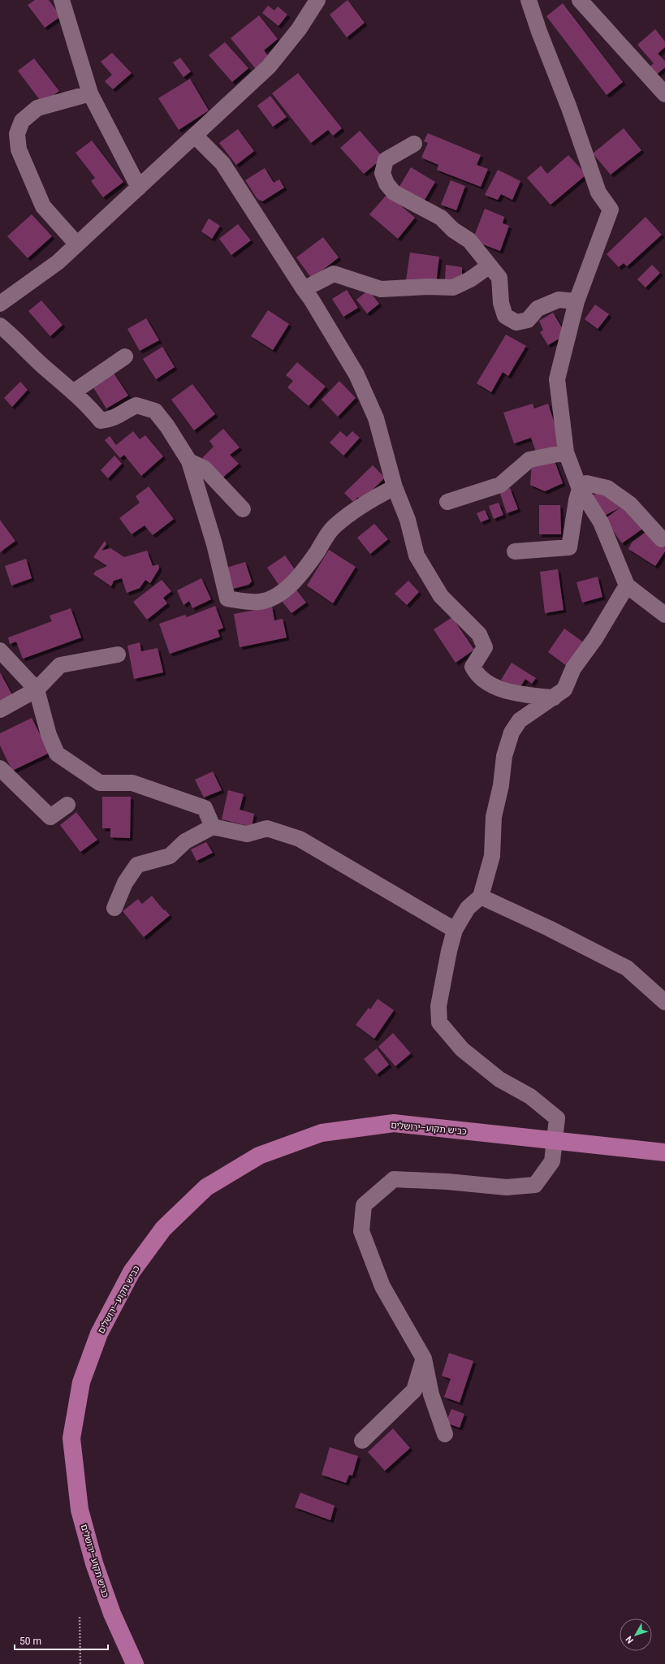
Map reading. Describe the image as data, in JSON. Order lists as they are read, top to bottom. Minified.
{"streets":{"main road":["כביש תקוע–ירושלים"]},"scale_bar":"50 m","north":"bottom left"}
